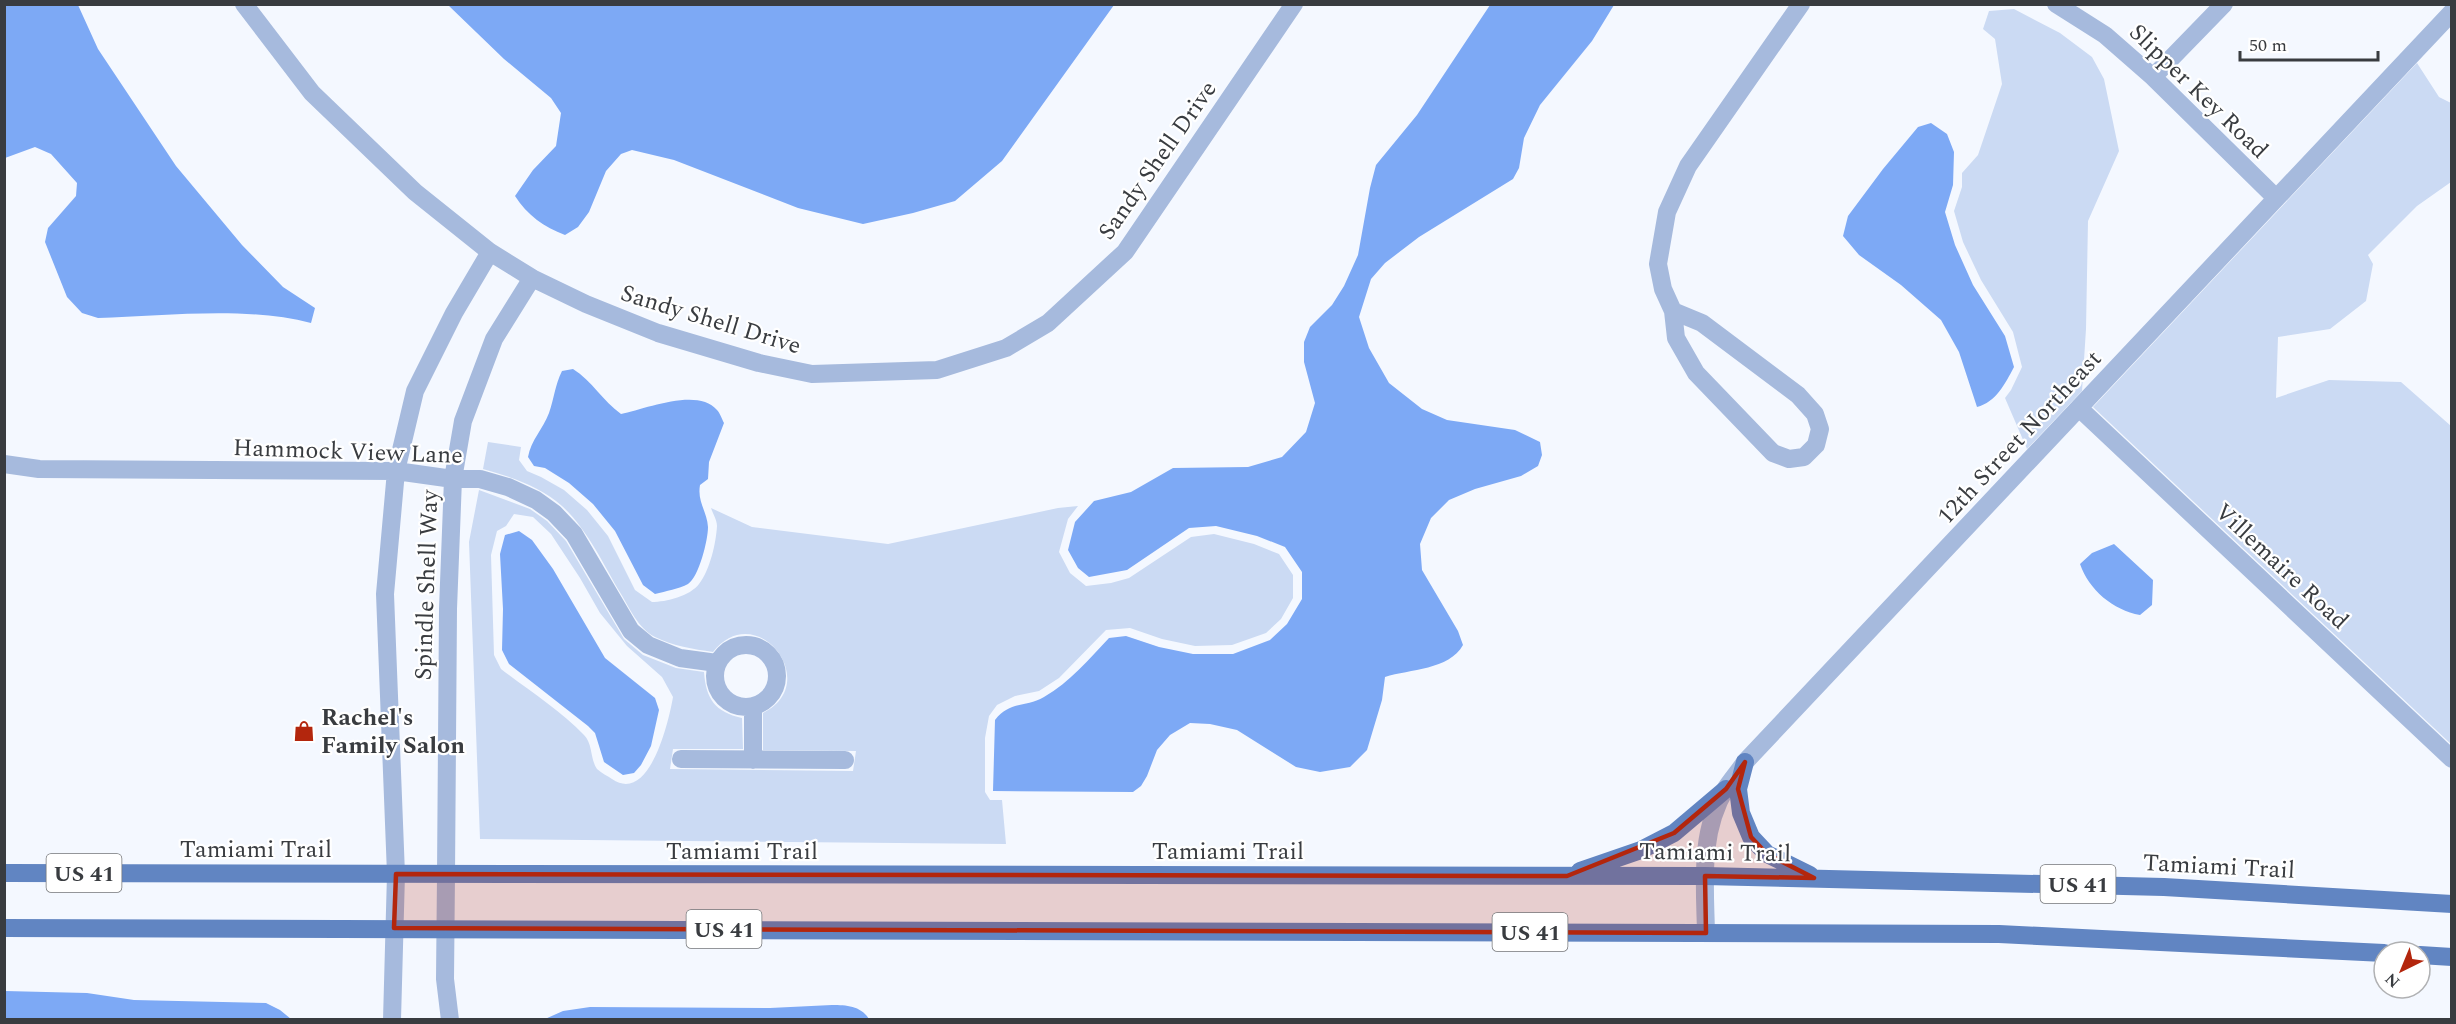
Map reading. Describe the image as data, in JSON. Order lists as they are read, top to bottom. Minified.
{"streets":{"main road":["Tamiami Trail","US 41"],"street":["Slipper Key Road","Sandy Shell Drive","12th Street Northeast","Hammock View Lane","Villemaire Road","Spindle Shell Way"]},"crossings":[["Slipper Key Road","12th Street Northeast"],["Sandy Shell Drive","Spindle Shell Way"],["12th Street Northeast","Villemaire Road"],["12th Street Northeast","Tamiami Trail"],["12th Street Northeast","US 41"],["Hammock View Lane","Spindle Shell Way"],["Spindle Shell Way","Tamiami Trail"],["Spindle Shell Way","US 41"]],"places":{"shop":["Rachel's Family Salon"]},"scale_bar":"50 m","north":"bottom left"}
